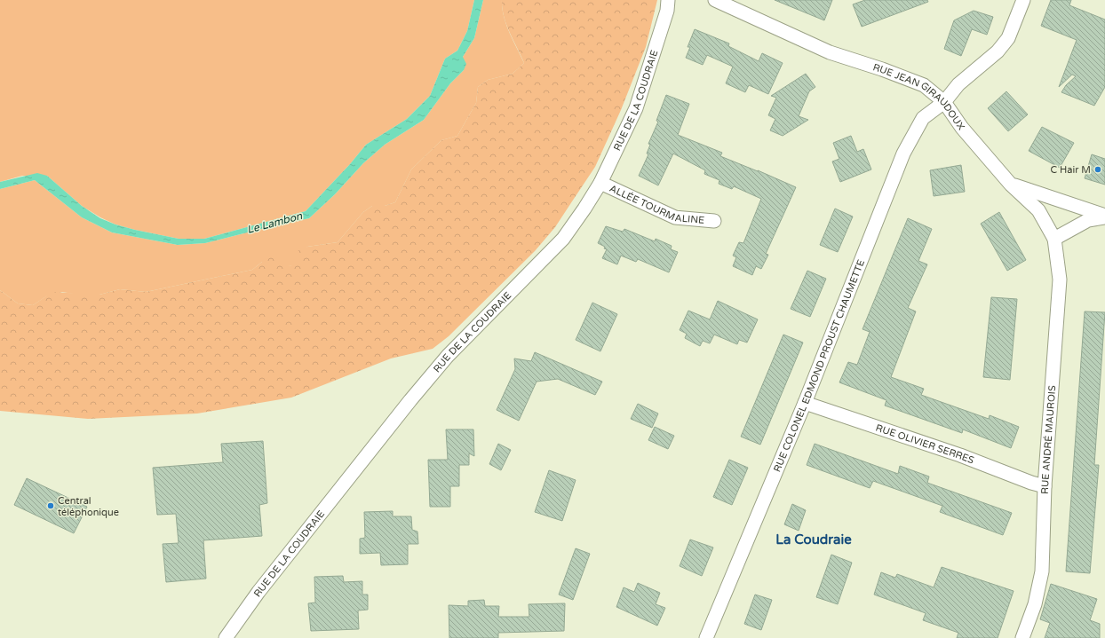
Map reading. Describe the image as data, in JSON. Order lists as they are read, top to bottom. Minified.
{"streets":{"street":["RUE JEAN GIRAUDOUX","RUE DE LA COUDRAIE","ALLÉE TOURMALINE","RUE COLONEL EDMOND PROUST CHAUMETTE","RUE ANDRÉ MAUROIS","RUE OLIVIER SERRES"]},"crossings":[["RUE JEAN GIRAUDOUX","RUE COLONEL EDMOND PROUST CHAUMETTE"],["RUE JEAN GIRAUDOUX","RUE ANDRÉ MAUROIS"],["RUE DE LA COUDRAIE","ALLÉE TOURMALINE"],["RUE COLONEL EDMOND PROUST CHAUMETTE","RUE OLIVIER SERRES"],["RUE ANDRÉ MAUROIS","RUE OLIVIER SERRES"]],"districts":["La Coudraie"],"water":["Le Lambon"],"places":["C Hair M","Central téléphonique"]}
